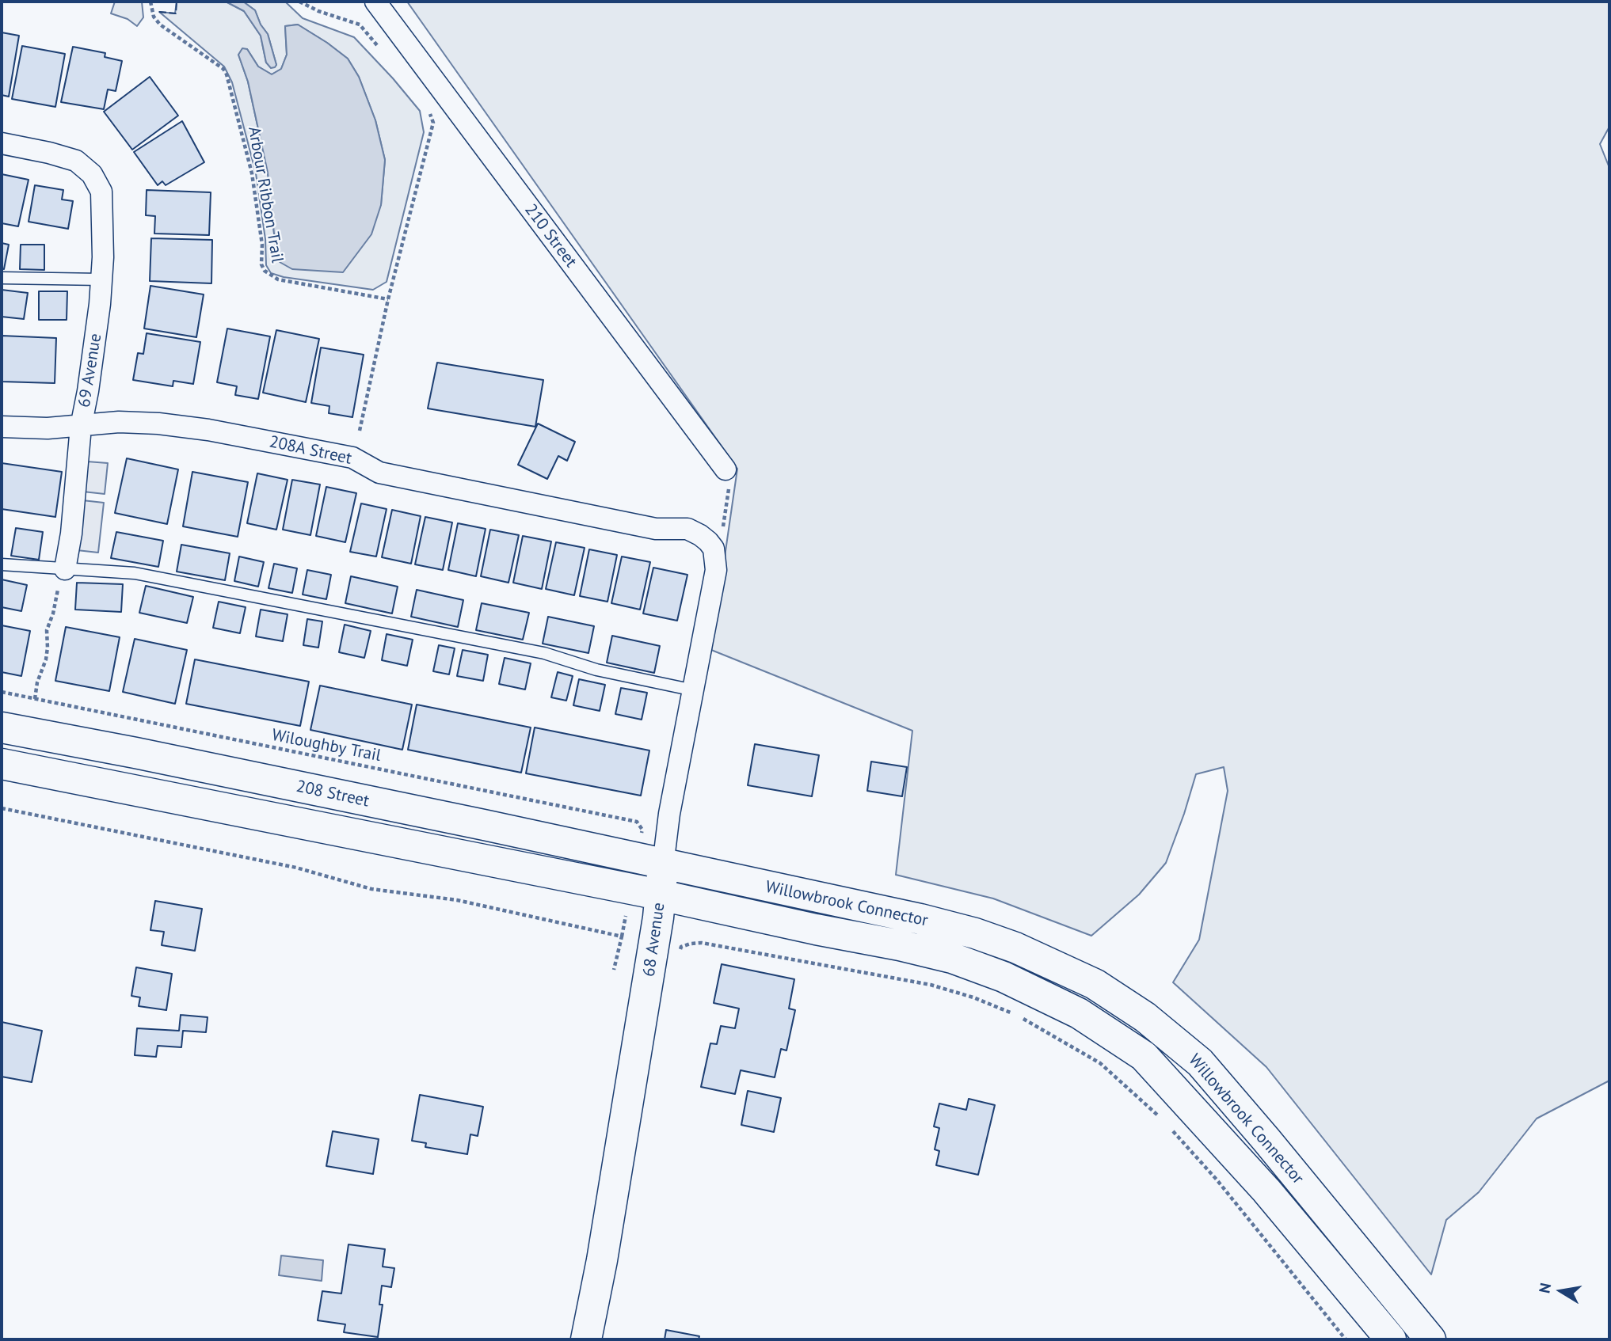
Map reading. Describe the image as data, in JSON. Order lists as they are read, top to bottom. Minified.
{"streets":{"main road":["208 Street","Willowbrook Connector","68 Avenue"],"street":["210 Street","69 Avenue","208A Street"],"path":["Arbour Ribbon Trail","Wiloughby Trail"]},"crossings":[["69 Avenue","208A Street"],["208A Street","68 Avenue"],["208 Street","Willowbrook Connector"],["208 Street","68 Avenue"],["Willowbrook Connector","68 Avenue"]],"north":"left"}
